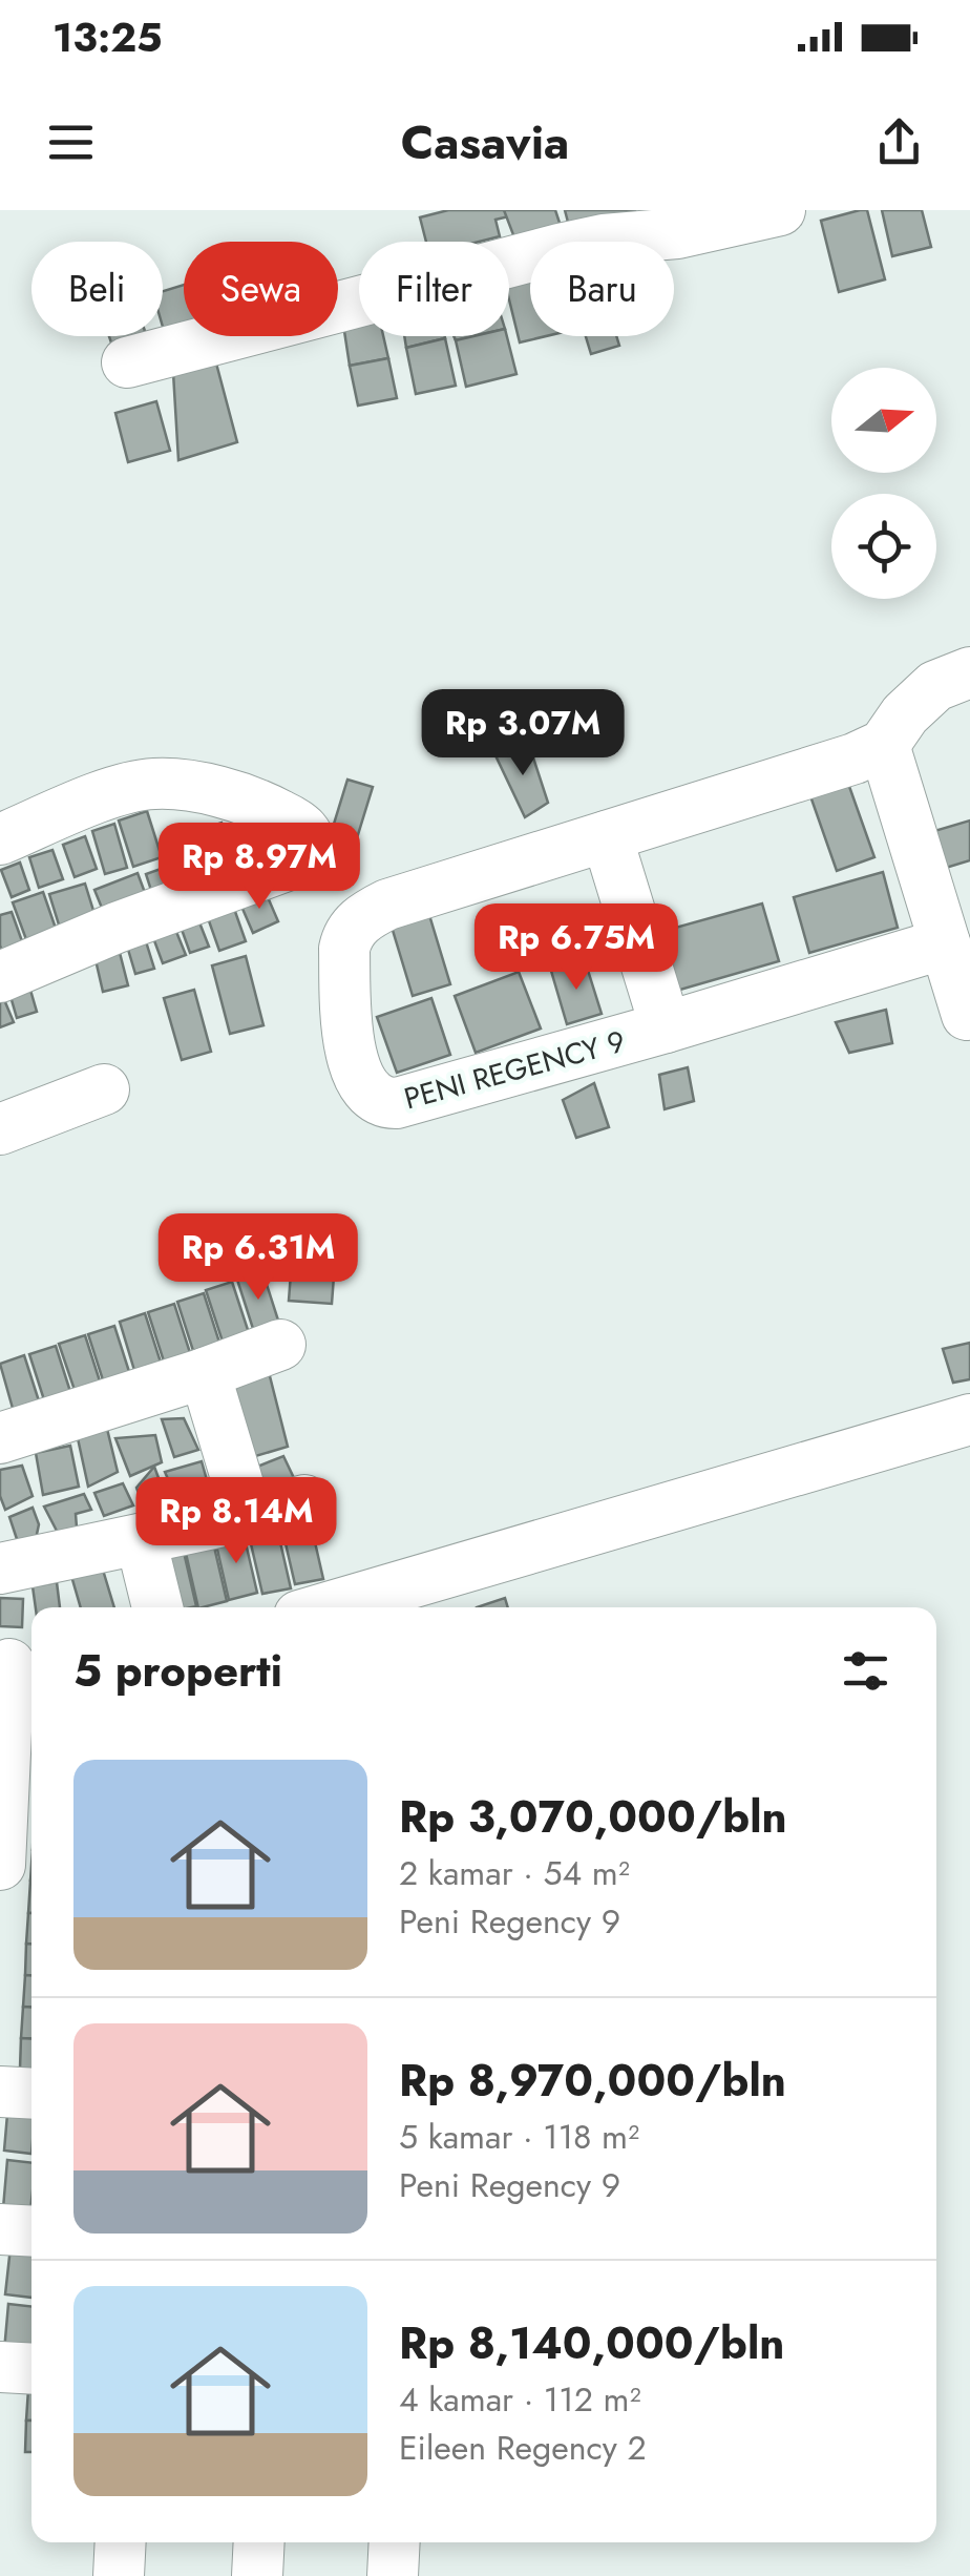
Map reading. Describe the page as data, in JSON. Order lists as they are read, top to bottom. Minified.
{"streets":{"street":["PENI REGENCY 9"]},"north":"right","page":{"status":"13:25","header":"Casavia","chip":["Beli","Sewa","Filter","Baru"],"price":["Rp 3.07M","Rp 8.97M","Rp 6.75M","Rp 6.31M","Rp 8.14M"],"heading":"5 properti","list":[{"name":"Rp 3,070,000/bln","note":"2 kamar · 54 m² · Peni Regency 9"},{"name":"Rp 8,970,000/bln","note":"5 kamar · 118 m² · Peni Regency 9"},{"name":"Rp 8,140,000/bln","note":"4 kamar · 112 m² · Eileen Regency 2"}]}}
